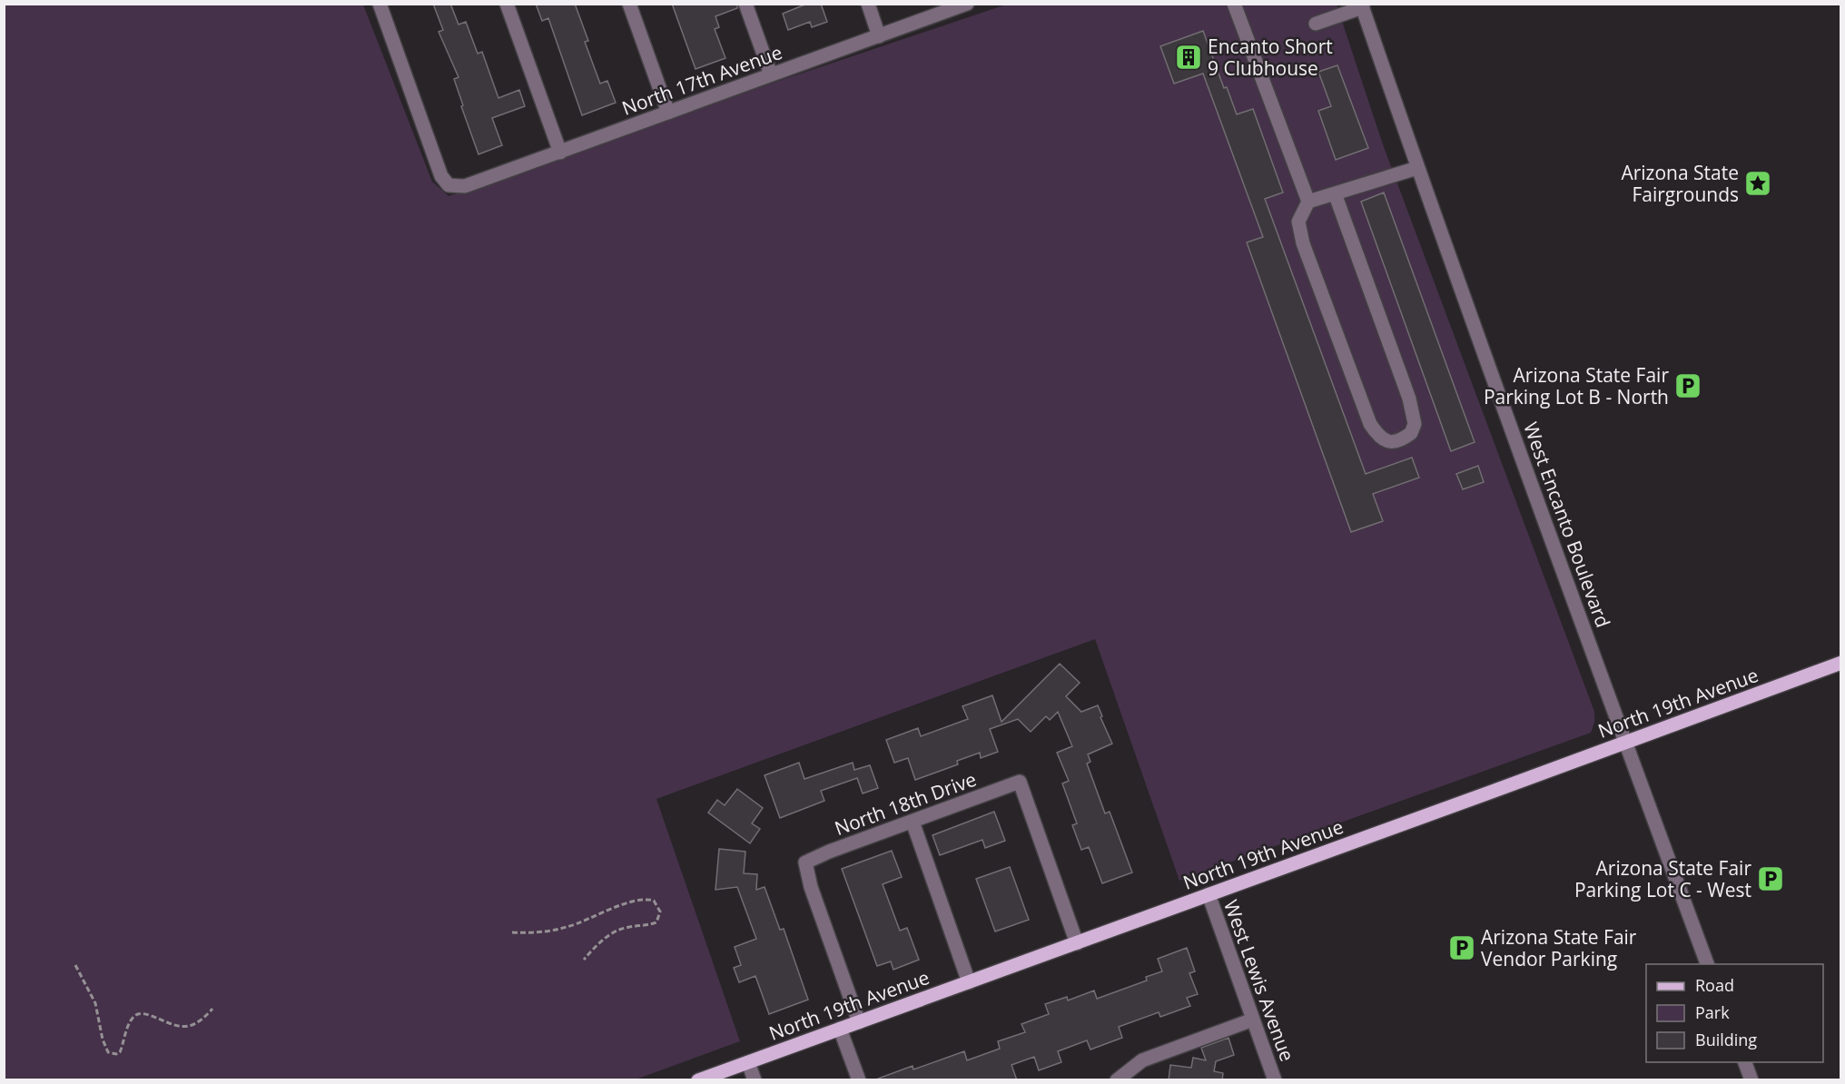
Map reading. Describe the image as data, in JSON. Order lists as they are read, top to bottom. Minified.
{"streets":{"main road":["North 19th Avenue"],"street":["North 17th Avenue","West Encanto Boulevard","North 18th Drive","West Lewis Avenue"]},"crossings":[["West Encanto Boulevard","North 19th Avenue"],["North 19th Avenue","North 18th Drive"],["North 19th Avenue","West Lewis Avenue"]],"places":{"building":["Encanto Short 9 Clubhouse"],"place":["Arizona State Fairgrounds"],"parking":["Arizona State Fair Parking Lot B - North","Arizona State Fair Parking Lot C - West","Arizona State Fair Vendor Parking"]},"legend":["Road","Park","Building"]}
